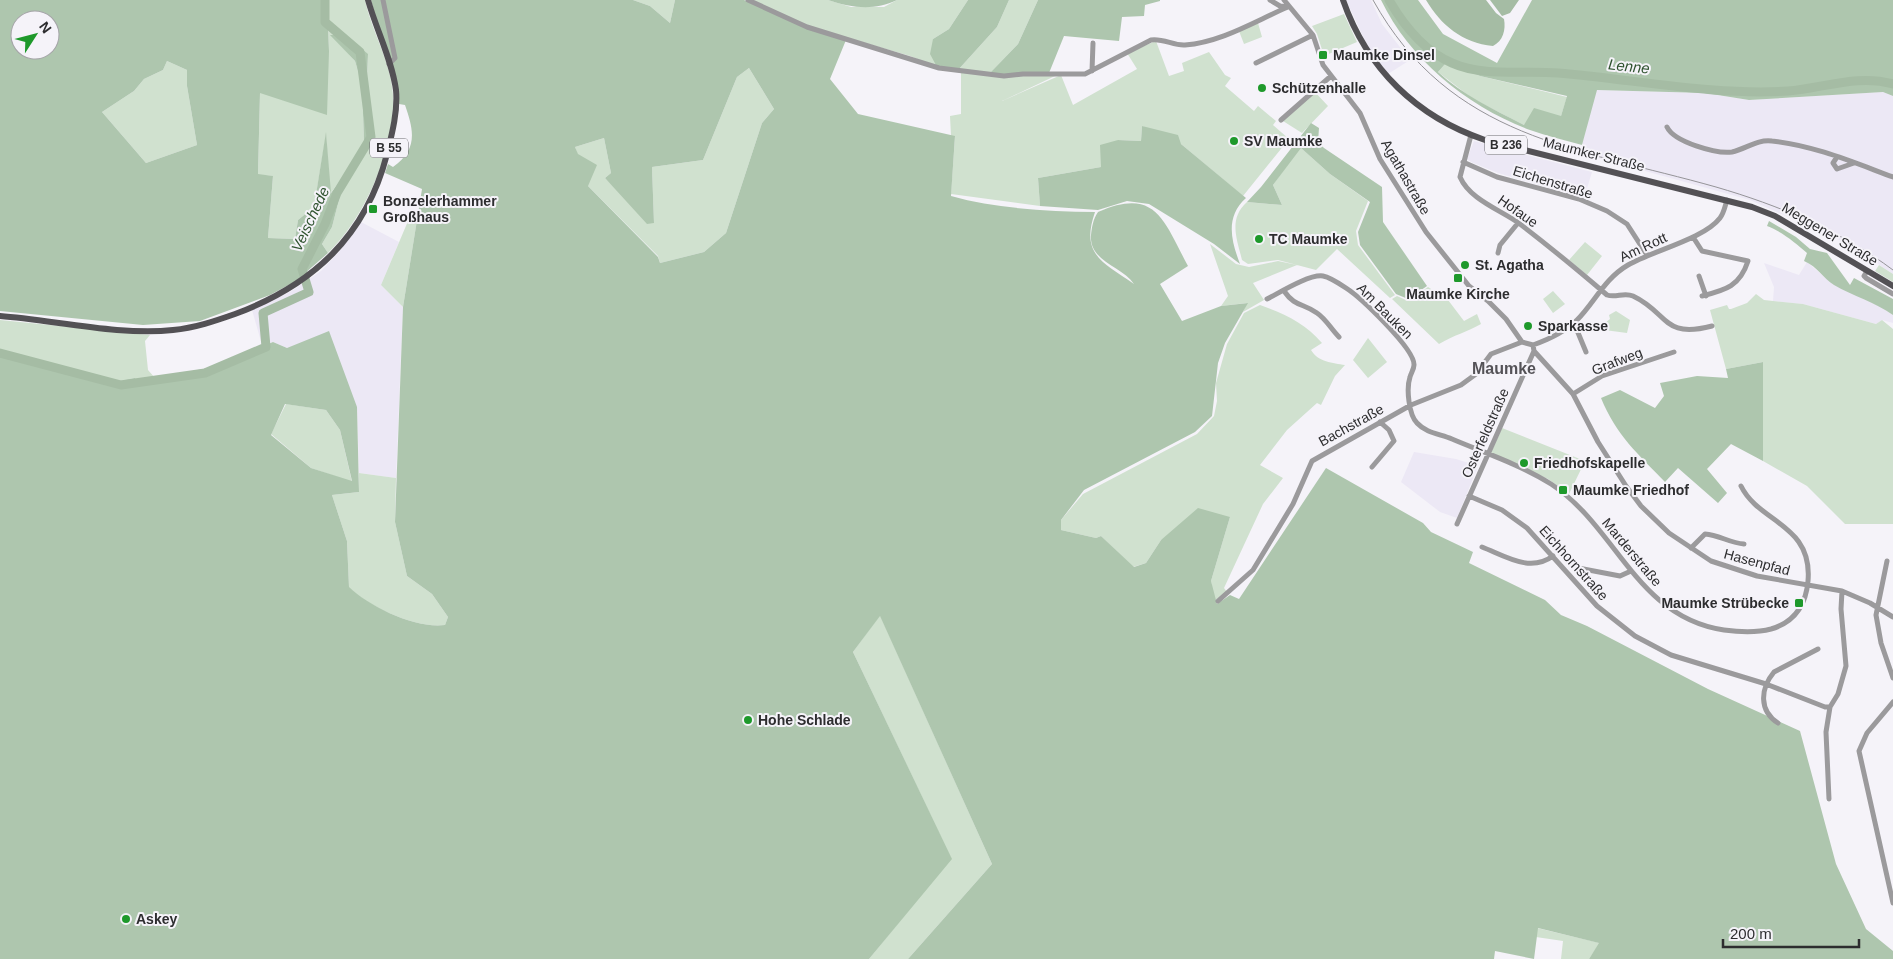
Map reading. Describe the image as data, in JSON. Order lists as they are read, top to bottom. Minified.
{"streets":{"main road":["B 236","B 55","Maumker Straße","Meggener Straße"],"street":["Agathastraße","Eichenstraße","Hofaue","Am Rott","Am Bauken","Grafweg","Bachstraße","Osterfeldstraße","Marderstraße","Hasenpfad","Eichhornstraße"]},"crossings":[["Maumker Straße","Hofaue"],["Maumker Straße","Meggener Straße"],["Maumker Straße","Am Rott"],["Agathastraße","Bachstraße"],["Eichenstraße","Hofaue"],["Eichenstraße","Am Rott"],["Hofaue","Am Rott"],["Am Rott","Osterfeldstraße"],["Am Bauken","Bachstraße"],["Am Bauken","Marderstraße"],["Grafweg","Hasenpfad"],["Bachstraße","Marderstraße"],["Osterfeldstraße","Marderstraße"],["Osterfeldstraße","Eichhornstraße"],["Marderstraße","Hasenpfad"]],"districts":["Maumke"],"water":["Lenne","Veischede"],"places":{"transit":["Maumke Dinsel","Bonzelerhammer Großhaus","Maumke Kirche","Maumke Friedhof","Maumke Strübecke"],"other":["Schützenhalle","SV Maumke","TC Maumke","St. Agatha","Sparkasse","Friedhofskapelle","Hohe Schlade","Askey"]},"scale_bar":"200 m","north":"top right"}
